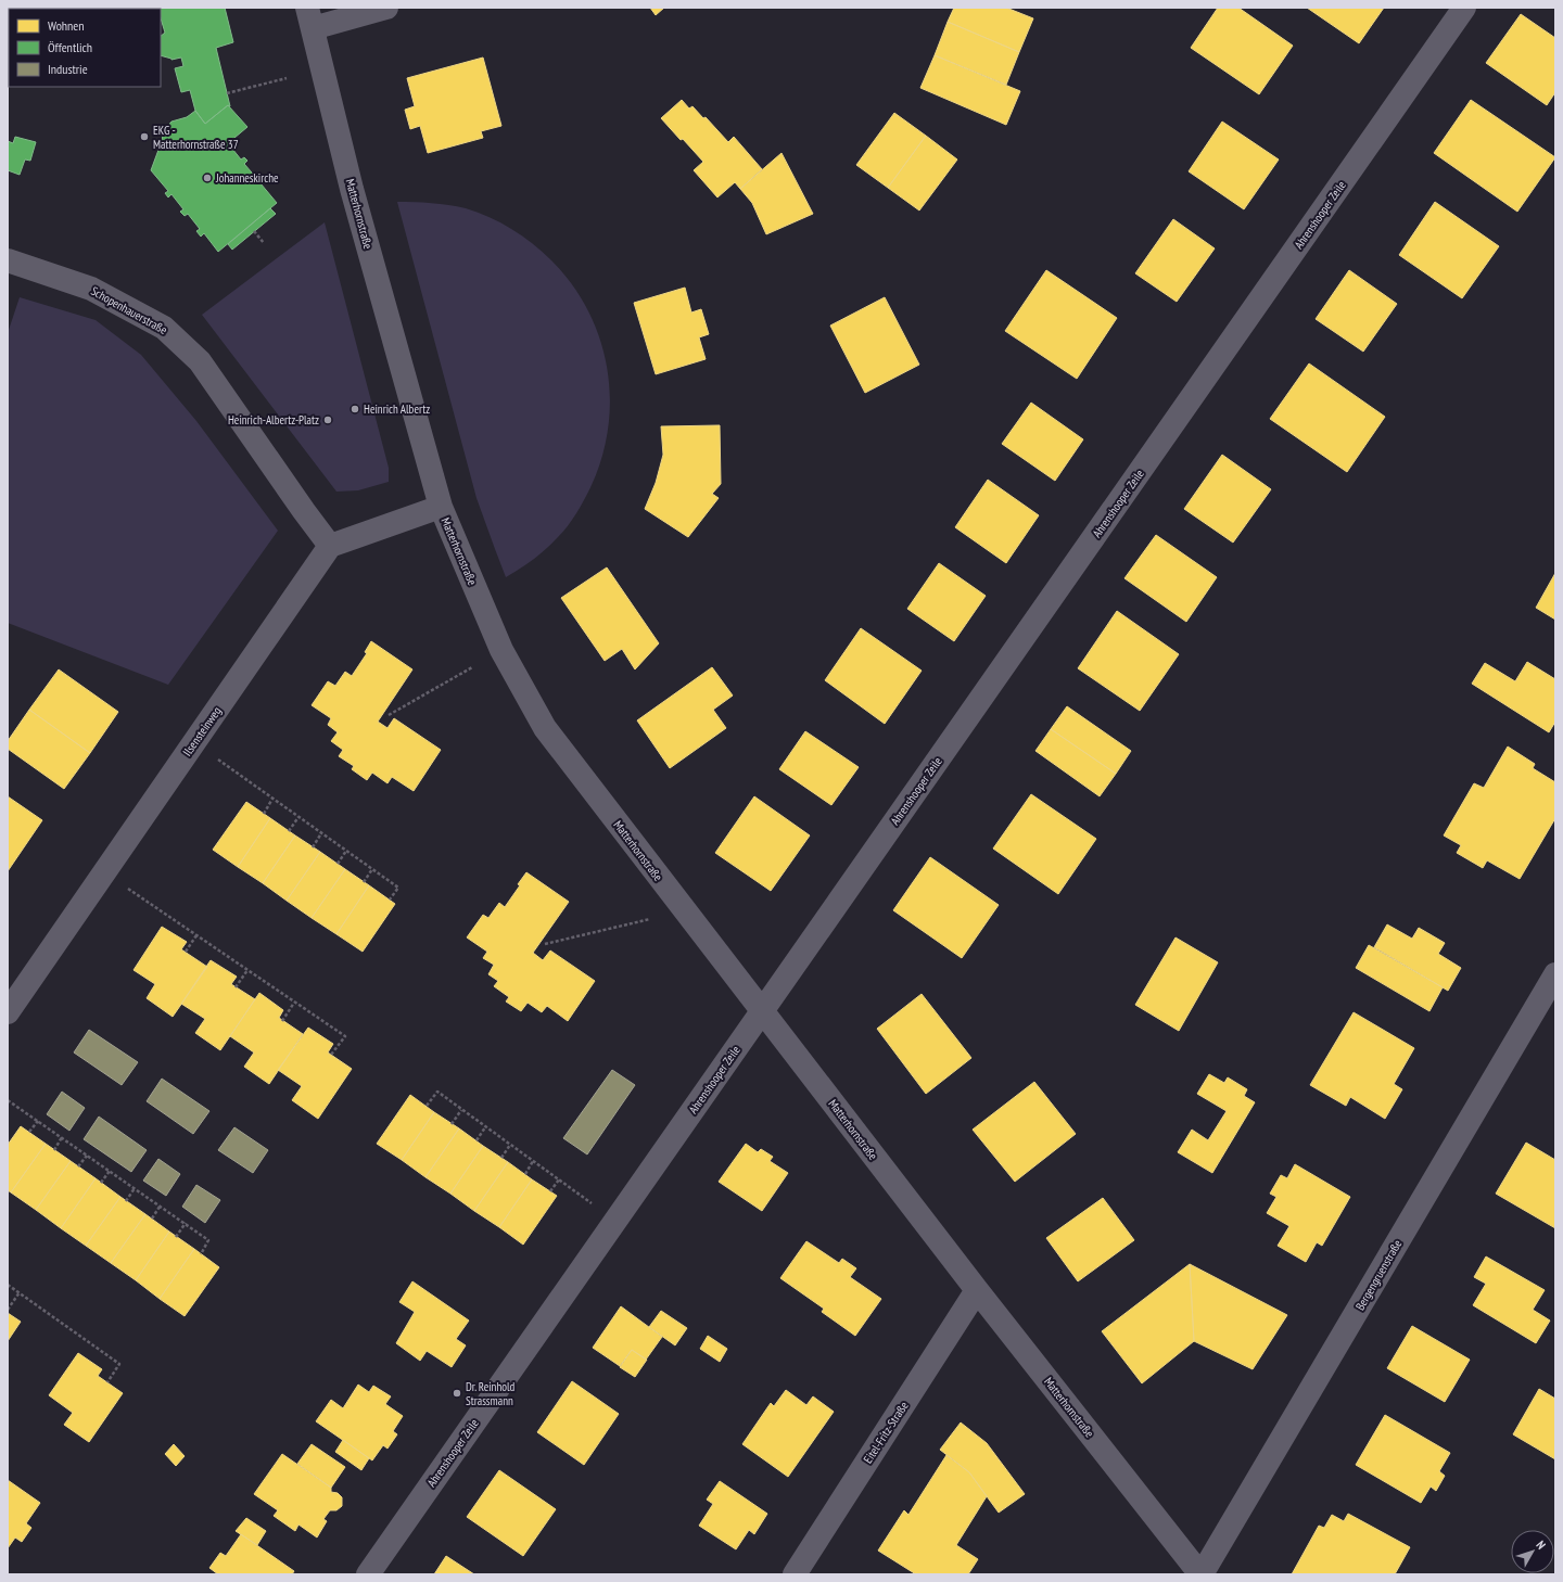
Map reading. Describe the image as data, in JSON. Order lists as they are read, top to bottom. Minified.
{"streets":{"street":["Matterhornstraße","Ahrenshooper Zeile","Schopenhauerstraße","Ilsensteinweg","Bergengruenstraße","Eitel-Fritz-Straße"]},"crossings":[["Matterhornstraße","Ahrenshooper Zeile"],["Matterhornstraße","Bergengruenstraße"],["Matterhornstraße","Eitel-Fritz-Straße"],["Schopenhauerstraße","Ilsensteinweg"]],"places":["EKG - Matterhornstraße 37","Johanneskirche","Heinrich Albertz","Heinrich-Albertz-Platz","Dr. Reinhold Strassmann"],"legend":["Wohnen","Öffentlich","Industrie"],"north":"top right"}
